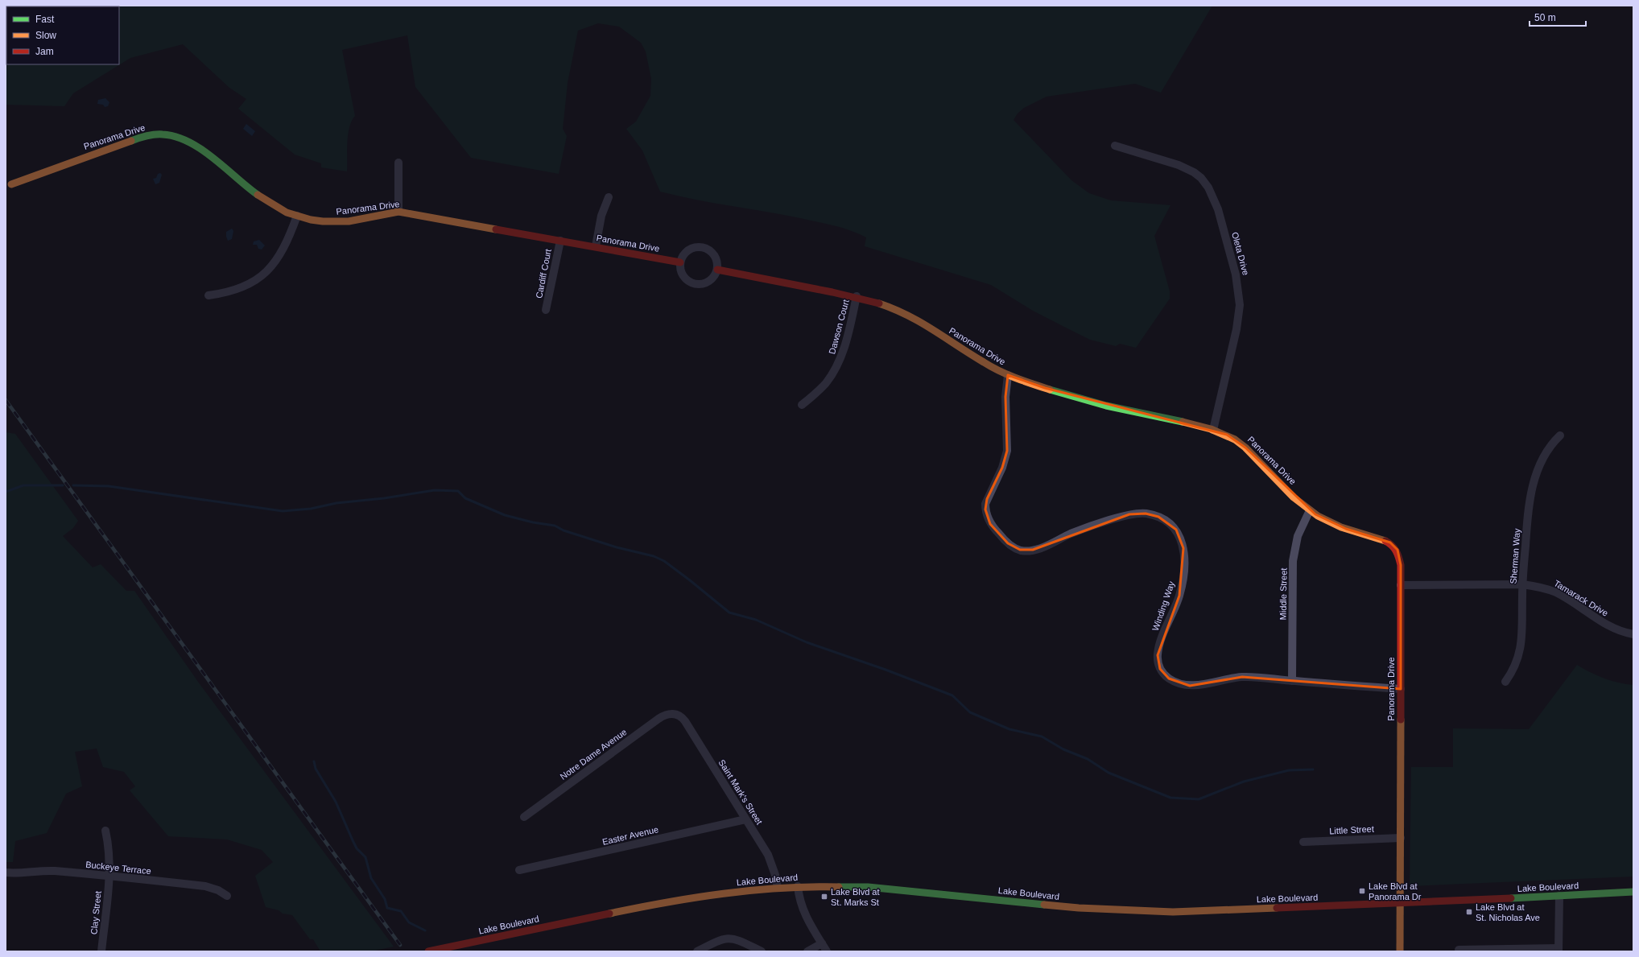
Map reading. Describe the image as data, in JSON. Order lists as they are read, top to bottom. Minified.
{"streets":{"street":["Panorama Drive","Oleta Drive","Cardiff Court","Dawson Court","Sherman Way","Middle Street","Tamarack Drive","Winding Way","Notre Dame Avenue","Saint Mark's Street","Little Street","Easter Avenue","Buckeye Terrace","Lake Boulevard","Clay Street"]},"crossings":[["Panorama Drive","Oleta Drive"],["Panorama Drive","Cardiff Court"],["Panorama Drive","Dawson Court"],["Panorama Drive","Middle Street"],["Panorama Drive","Tamarack Drive"],["Panorama Drive","Winding Way"],["Panorama Drive","Little Street"],["Panorama Drive","Lake Boulevard"],["Sherman Way","Tamarack Drive"],["Middle Street","Winding Way"],["Notre Dame Avenue","Saint Mark's Street"],["Saint Mark's Street","Easter Avenue"],["Saint Mark's Street","Lake Boulevard"],["Buckeye Terrace","Clay Street"]],"places":{"transit":["Lake Blvd at Panorama Dr","Lake Blvd at St. Marks St","Lake Blvd at St. Nicholas Ave"]},"legend":["Fast","Slow","Jam"],"scale_bar":"50 m"}
